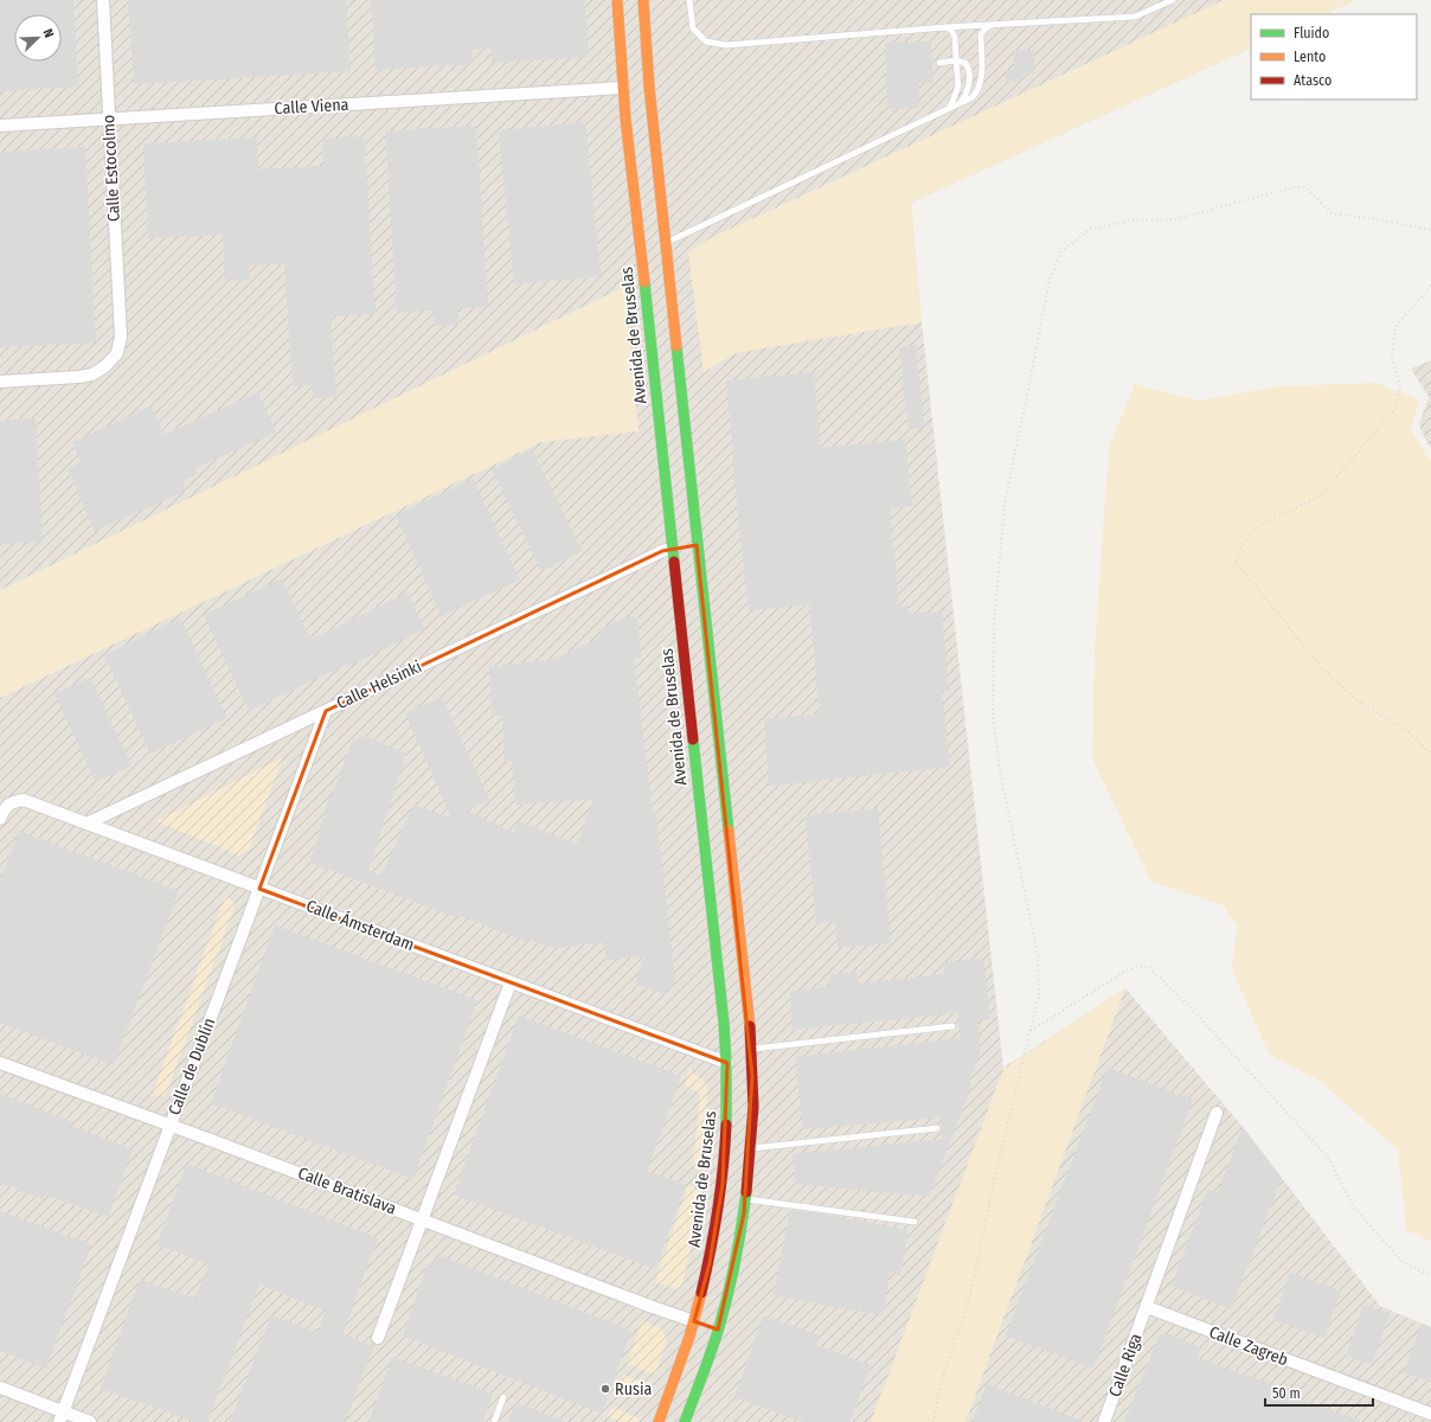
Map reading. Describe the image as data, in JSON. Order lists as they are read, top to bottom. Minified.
{"streets":{"main road":["Avenida de Bruselas"],"street":["Calle Viena","Calle Estocolmo","Calle Helsinki","Calle Ámsterdam","Calle de Dublín","Calle Bratislava","Calle Zagreb","Calle Riga"]},"crossings":[["Calle Viena","Calle Estocolmo"],["Calle Viena","Avenida de Bruselas"],["Avenida de Bruselas","Calle Helsinki"],["Avenida de Bruselas","Calle Ámsterdam"],["Avenida de Bruselas","Calle Bratislava"],["Calle Helsinki","Calle Ámsterdam"],["Calle Helsinki","Calle de Dublín"],["Calle Ámsterdam","Calle de Dublín"],["Calle de Dublín","Calle Bratislava"],["Calle Zagreb","Calle Riga"]],"places":["Rusia"],"legend":["Fluido","Lento","Atasco"],"scale_bar":"50 m","north":"top right"}
